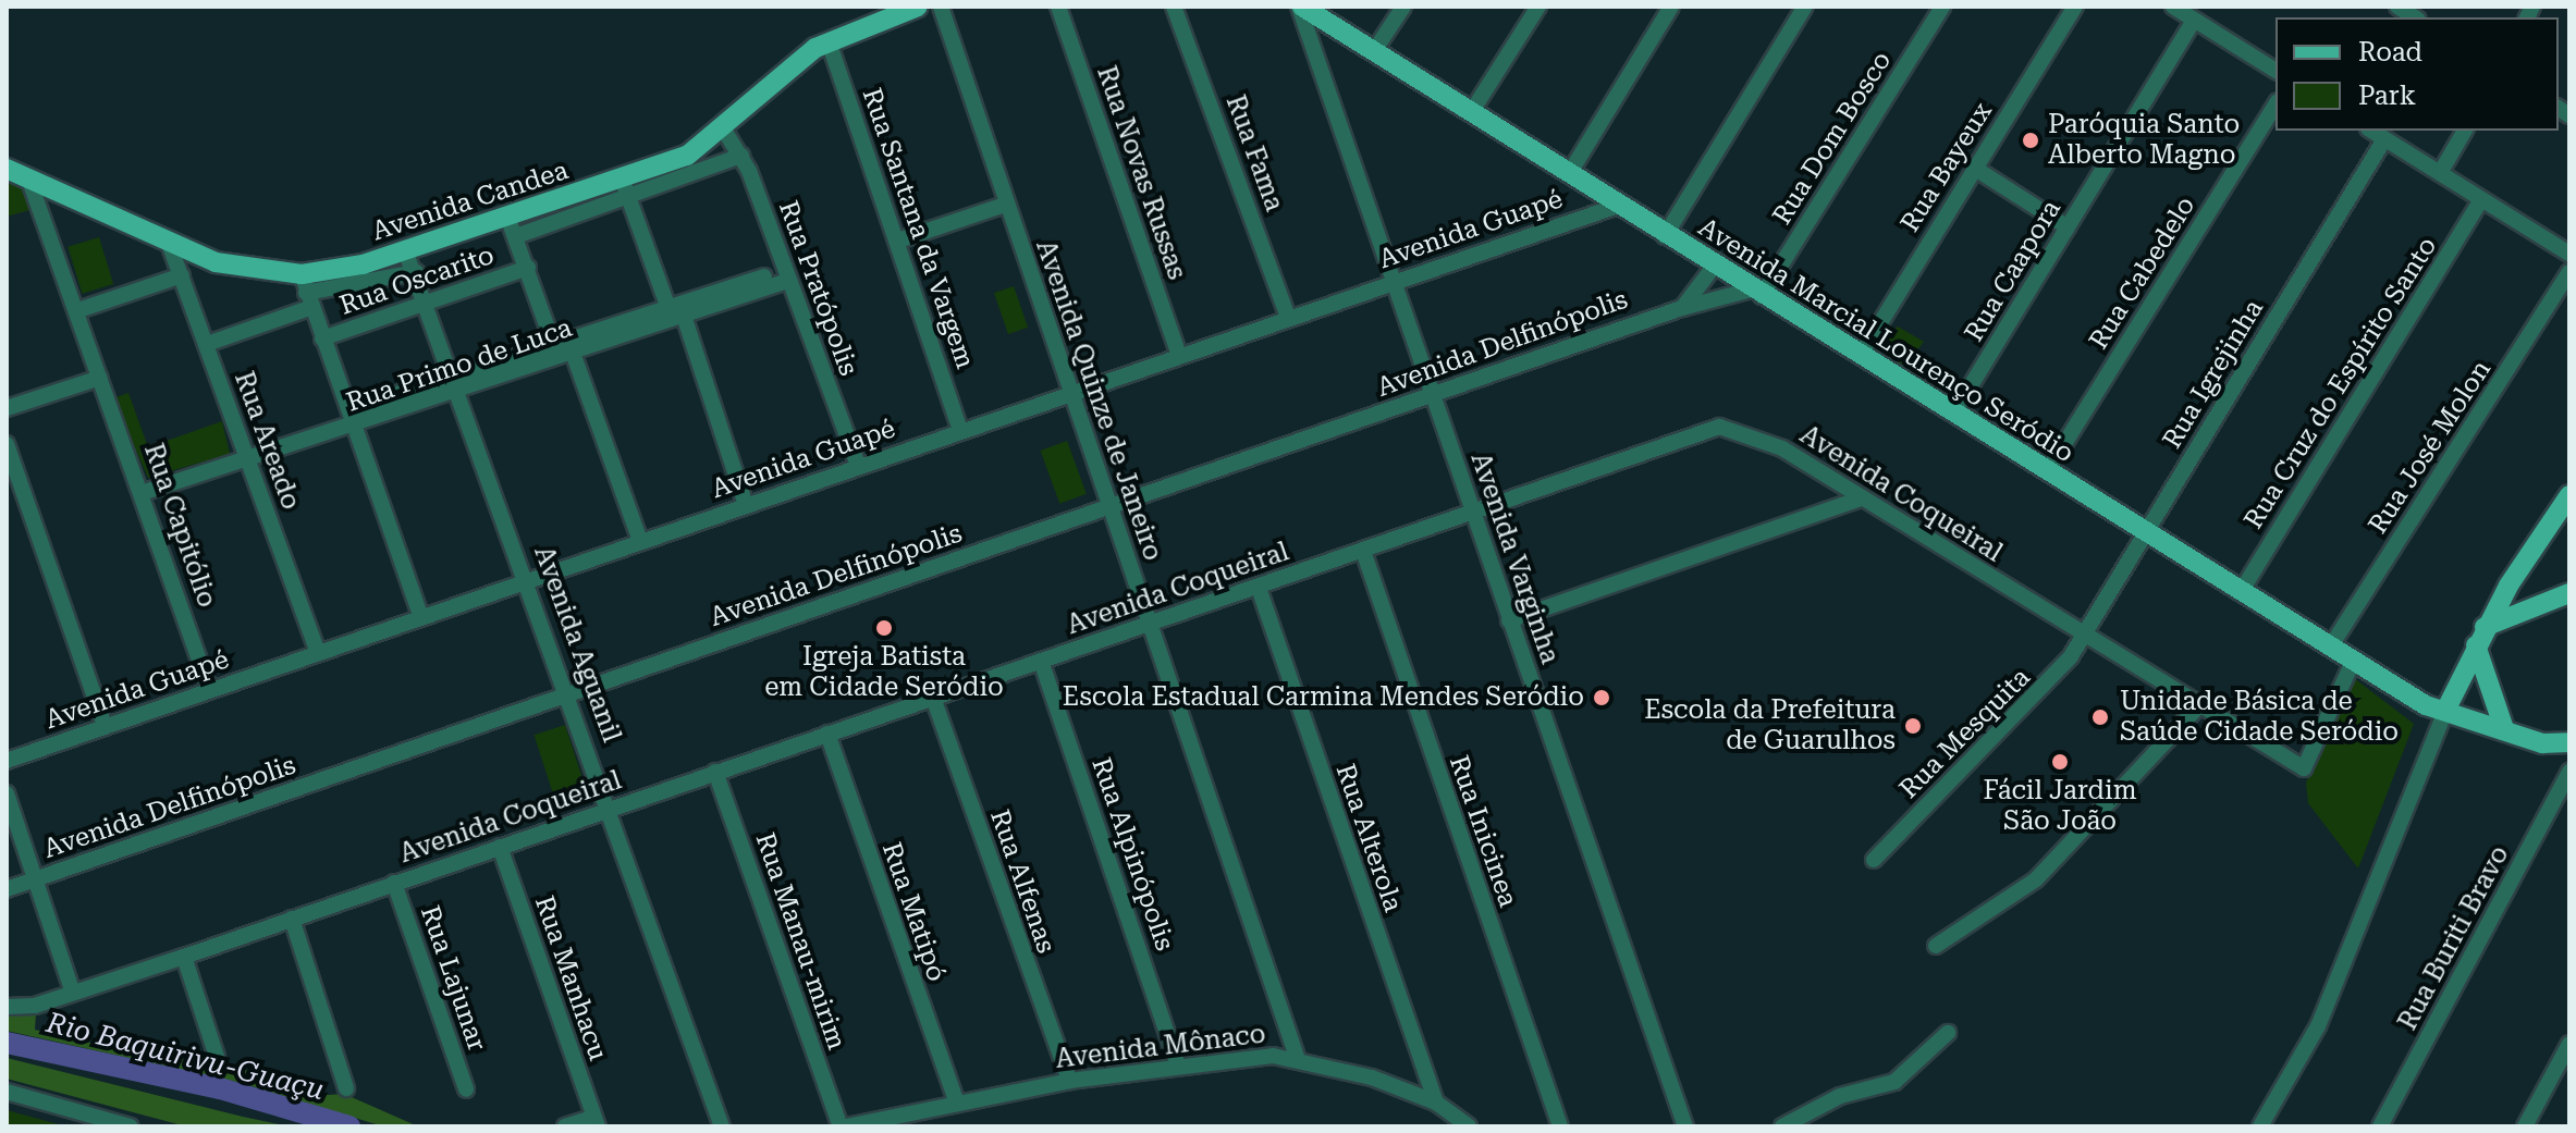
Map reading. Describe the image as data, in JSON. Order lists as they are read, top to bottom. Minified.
{"streets":{"main road":["Avenida Candea","Avenida Marcial Lourenço Seródio"],"street":["Rua Dom Bosco","Rua Fama","Rua Bayeux","Rua Novas Russas","Rua Santana da Vargem","Avenida Guapé","Rua Caapora","Rua Cabedelo","Rua Oscarito","Rua Pratópolis","Avenida Delfinópolis","Rua Primo de Luca","Rua Igrejinha","Rua Cruz do Espírito Santo","Avenida Quinze de Janeiro","Rua Areado","Rua José Molon","Avenida Coqueiral","Rua Capitólio","Avenida Varginha","Avenida Aguanil","Rua Mesquita","Rua Inicinea","Rua Alterola","Rua Alpinópolis","Rua Alfenas","Rua Matipó","Rua Buriti Bravo","Rua Manau-mirim","Rua Lajunar","Rua Manhacu","Avenida Mônaco"]},"crossings":[["Rua Dom Bosco","Avenida Marcial Lourenço Seródio"],["Rua Dom Bosco","Avenida Delfinópolis"],["Rua Fama","Avenida Guapé"],["Rua Bayeux","Avenida Marcial Lourenço Seródio"],["Rua Novas Russas","Avenida Guapé"],["Avenida Candea","Rua Santana da Vargem"],["Avenida Candea","Rua Pratópolis"],["Avenida Candea","Rua Areado"],["Avenida Candea","Rua Capitólio"],["Avenida Candea","Avenida Aguanil"],["Rua Santana da Vargem","Avenida Guapé"],["Avenida Guapé","Rua Pratópolis"],["Avenida Guapé","Avenida Marcial Lourenço Seródio"],["Avenida Guapé","Avenida Quinze de Janeiro"],["Avenida Guapé","Rua Areado"],["Avenida Guapé","Rua Capitólio"],["Avenida Guapé","Avenida Varginha"],["Avenida Guapé","Avenida Aguanil"],["Rua Caapora","Avenida Marcial Lourenço Seródio"],["Rua Cabedelo","Avenida Marcial Lourenço Seródio"],["Rua Oscarito","Avenida Aguanil"],["Rua Pratópolis","Rua Primo de Luca"],["Avenida Marcial Lourenço Seródio","Avenida Delfinópolis"],["Avenida Marcial Lourenço Seródio","Rua Igrejinha"],["Avenida Marcial Lourenço Seródio","Rua Cruz do Espírito Santo"],["Avenida Marcial Lourenço Seródio","Rua José Molon"],["Avenida Marcial Lourenço Seródio","Avenida Coqueiral"],["Avenida Marcial Lourenço Seródio","Avenida Varginha"],["Avenida Delfinópolis","Avenida Quinze de Janeiro"],["Avenida Delfinópolis","Avenida Varginha"],["Avenida Delfinópolis","Avenida Aguanil"],["Rua Primo de Luca","Rua Areado"],["Rua Primo de Luca","Rua Capitólio"],["Rua Primo de Luca","Avenida Aguanil"],["Rua Igrejinha","Avenida Coqueiral"],["Rua Igrejinha","Rua Mesquita"],["Avenida Quinze de Janeiro","Avenida Coqueiral"],["Avenida Quinze de Janeiro","Avenida Mônaco"],["Avenida Coqueiral","Avenida Varginha"],["Avenida Coqueiral","Avenida Aguanil"],["Avenida Coqueiral","Rua Mesquita"],["Avenida Coqueiral","Rua Inicinea"],["Avenida Coqueiral","Rua Alterola"],["Avenida Coqueiral","Rua Alpinópolis"],["Avenida Coqueiral","Rua Alfenas"],["Avenida Coqueiral","Rua Matipó"],["Avenida Coqueiral","Rua Manau-mirim"],["Avenida Coqueiral","Rua Lajunar"],["Avenida Coqueiral","Rua Manhacu"],["Rua Alterola","Avenida Mônaco"],["Rua Alpinópolis","Avenida Mônaco"],["Rua Alfenas","Avenida Mônaco"],["Rua Matipó","Avenida Mônaco"],["Rua Manau-mirim","Avenida Mônaco"]],"water":["Rio Baquirivu-Guaçu"],"places":["Paróquia Santo Alberto Magno","Igreja Batista em Cidade Seródio","Escola Estadual Carmina Mendes Seródio","Unidade Básica de Saúde Cidade Seródio","Escola da Prefeitura de Guarulhos","Fácil Jardim São João"],"legend":["Road","Park"]}
